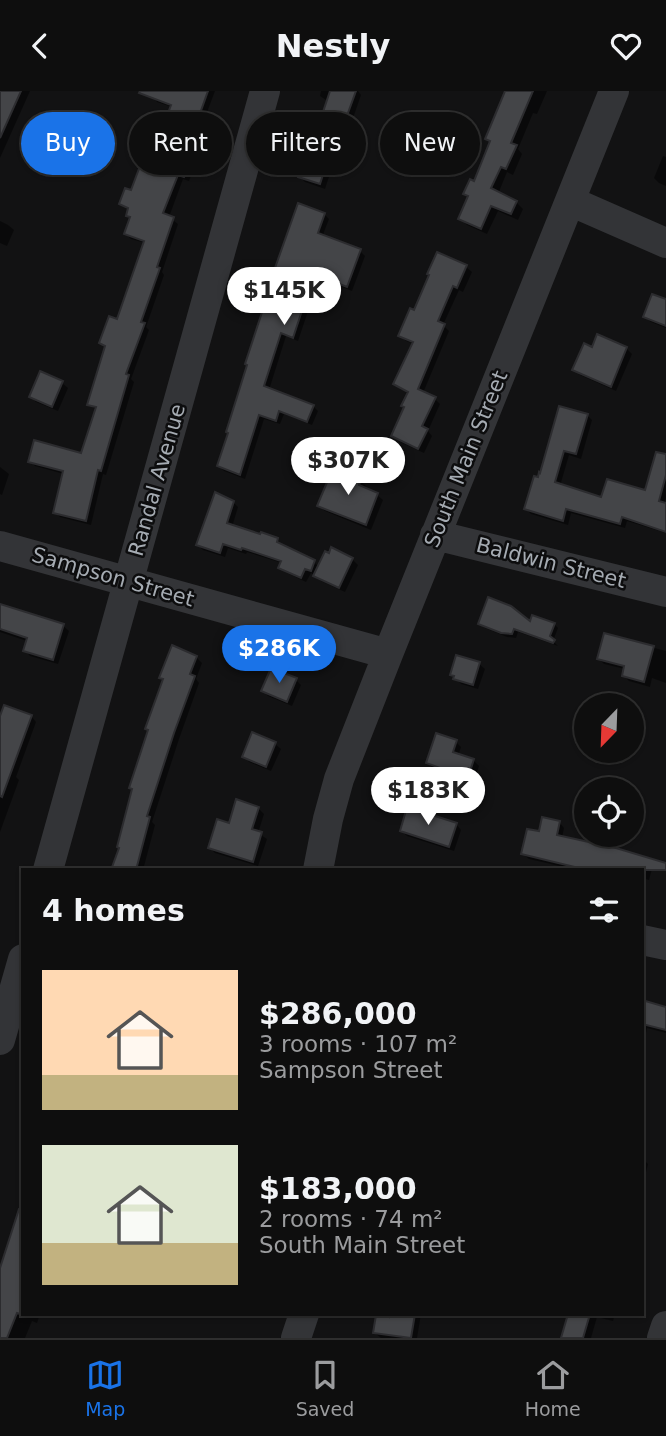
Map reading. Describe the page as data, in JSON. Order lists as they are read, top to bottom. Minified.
{"streets":{"street":["South Main Street","Randal Avenue","Baldwin Street","Sampson Street"]},"crossings":[["South Main Street","Baldwin Street"],["South Main Street","Sampson Street"],["Randal Avenue","Sampson Street"]],"north":"bottom left","page":{"header":"Nestly","chip":["Buy","Rent","Filters","New"],"price":["$145K","$307K","$286K","$183K"],"heading":"4 homes","list":[{"name":"$286,000","note":"3 rooms · 107 m² · Sampson Street"},{"name":"$183,000","note":"2 rooms · 74 m² · South Main Street"}],"tabs":["Map","Saved","Home"]}}
